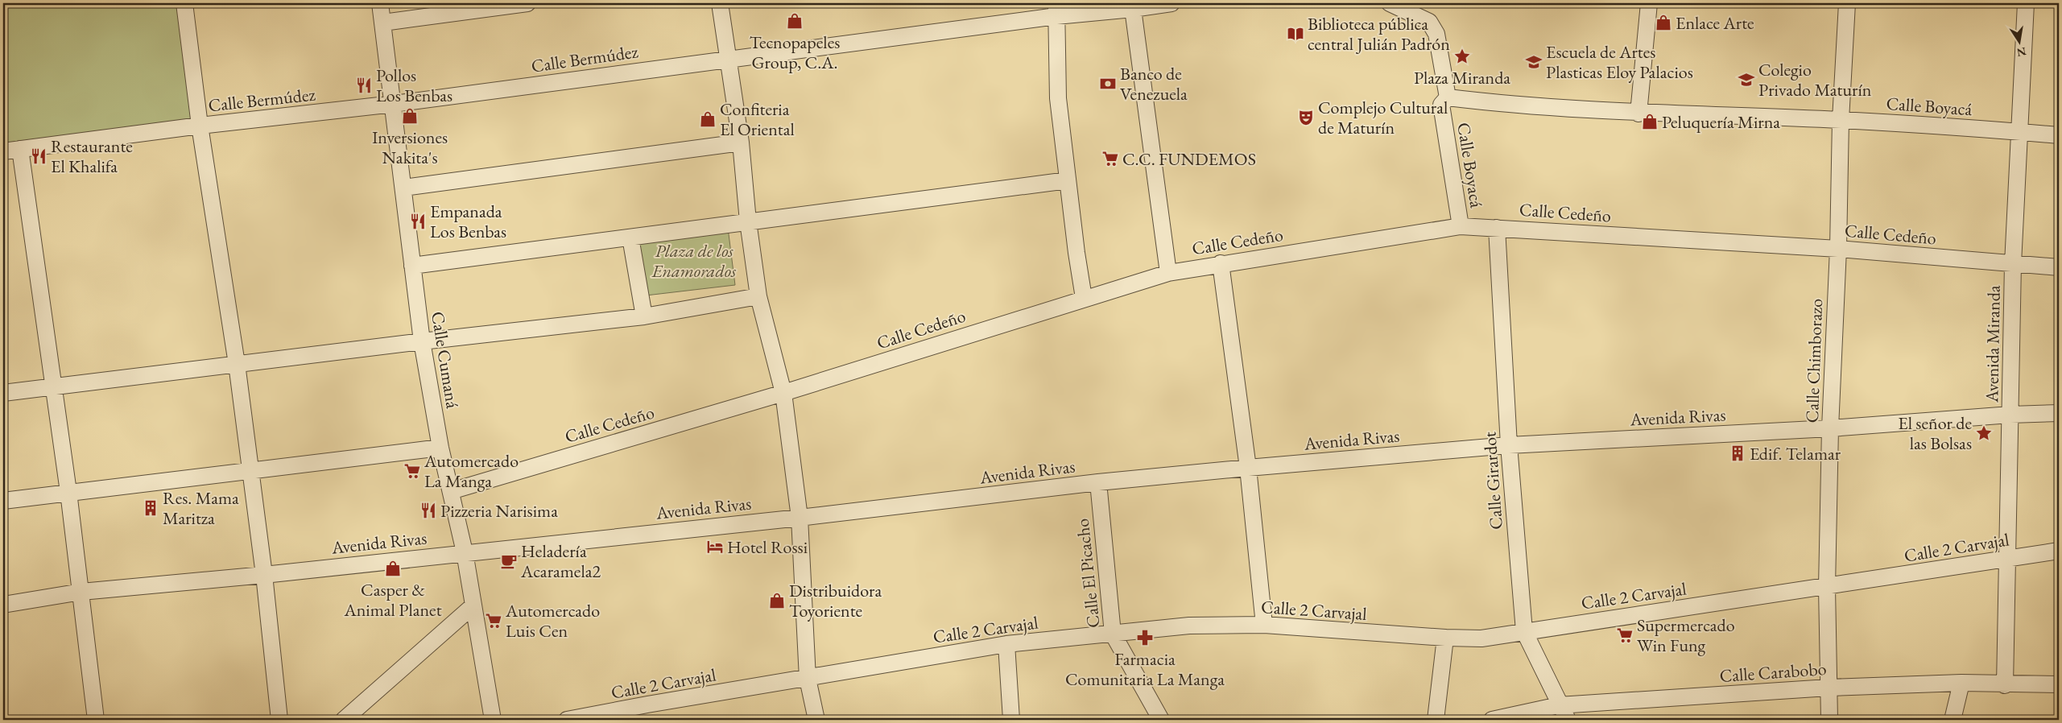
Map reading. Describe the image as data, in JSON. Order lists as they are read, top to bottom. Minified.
{"streets":{"street":["Calle Bermúdez","Calle Boyacá","Calle Cedeño","Avenida Miranda","Calle Cumaná","Calle Chimborazo","Avenida Rivas","Calle Girardot","Calle 2 Carvajal","Calle El Picacho","Calle Carabobo"]},"crossings":[["Calle Bermúdez","Calle Cumaná"],["Calle Boyacá","Calle Cedeño"],["Calle Boyacá","Avenida Miranda"],["Calle Boyacá","Calle Chimborazo"],["Calle Cedeño","Avenida Miranda"],["Calle Cedeño","Calle Cumaná"],["Calle Cedeño","Calle Chimborazo"],["Calle Cedeño","Calle Girardot"],["Avenida Miranda","Avenida Rivas"],["Avenida Miranda","Calle 2 Carvajal"],["Avenida Miranda","Calle Carabobo"],["Calle Cumaná","Avenida Rivas"],["Calle Chimborazo","Avenida Rivas"],["Calle Chimborazo","Calle 2 Carvajal"],["Calle Chimborazo","Calle Carabobo"],["Avenida Rivas","Calle Girardot"],["Avenida Rivas","Calle El Picacho"],["Calle Girardot","Calle 2 Carvajal"],["Calle Girardot","Calle Carabobo"],["Calle 2 Carvajal","Calle El Picacho"]],"parks":["Plaza de los Enamorados"],"places":{"shop":["Tecnopapeles Group, C.A.","Enlace Arte","Inversiones Nakita's","Confiteria El Oriental","Peluquería Mirna","Casper & Animal Planet","Distribuidora Toyoriente"],"library":["Biblioteca pública central Julián Padrón"],"place":["Plaza Miranda","El señor de las Bolsas"],"school or university":["Escuela de Artes Plasticas Eloy Palacios","Colegio Privado Maturín"],"bank":["Banco de Venezuela"],"restaurant":["Pollos Los Benbas","Restaurante El Khalifa","Empanada Los Benbas","Pizzeria Narisima"],"theatre":["Complejo Cultural de Maturín"],"supermarket":["C.C. FUNDEMOS","Automercado La Manga","Automercado Luis Cen","Supermercado Win Fung"],"building":["Edif. Telamar","Res. Mama Maritza"],"hotel":["Hotel Rossi"],"cafe":["Heladería Acaramela2"],"pharmacy":["Farmacia Comunitaria La Manga"]},"north":"bottom"}
